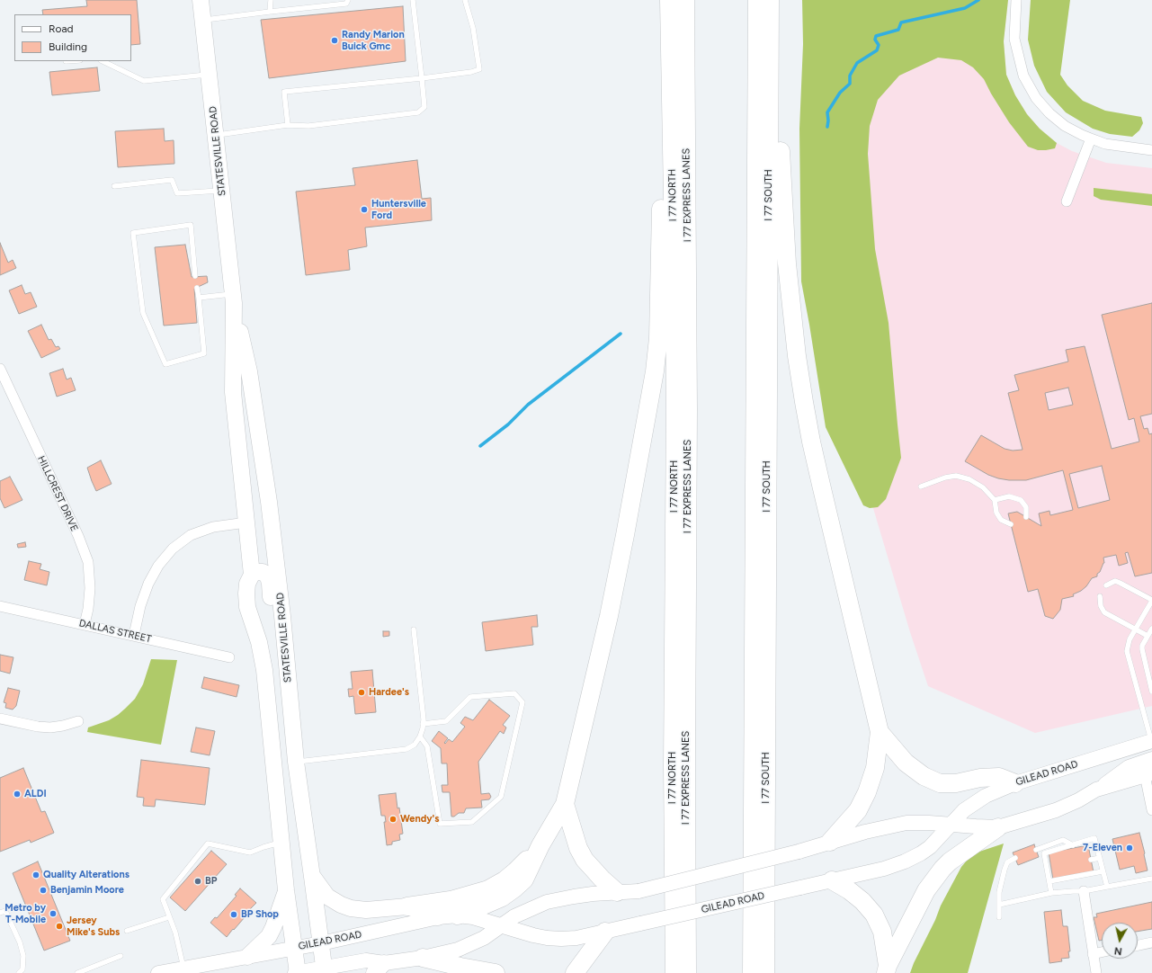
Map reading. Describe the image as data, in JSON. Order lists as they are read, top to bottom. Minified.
{"streets":{"highway":["I 77 NORTH","I 77 EXPRESS LANES","I 77 SOUTH"],"main road":["STATESVILLE ROAD","GILEAD ROAD"],"street":["HILLCREST DRIVE","DALLAS STREET"]},"crossings":[["STATESVILLE ROAD","GILEAD ROAD"],["HILLCREST DRIVE","DALLAS STREET"]],"places":["Randy Marion Buick Gmc","Huntersville Ford","Hardee's","ALDI","Wendy's","7-Eleven","Quality Alterations","BP","Benjamin Moore","Metro by T-Mobile","BP Shop","Jersey Mike's Subs"],"legend":["Road","Building"],"north":"bottom"}
